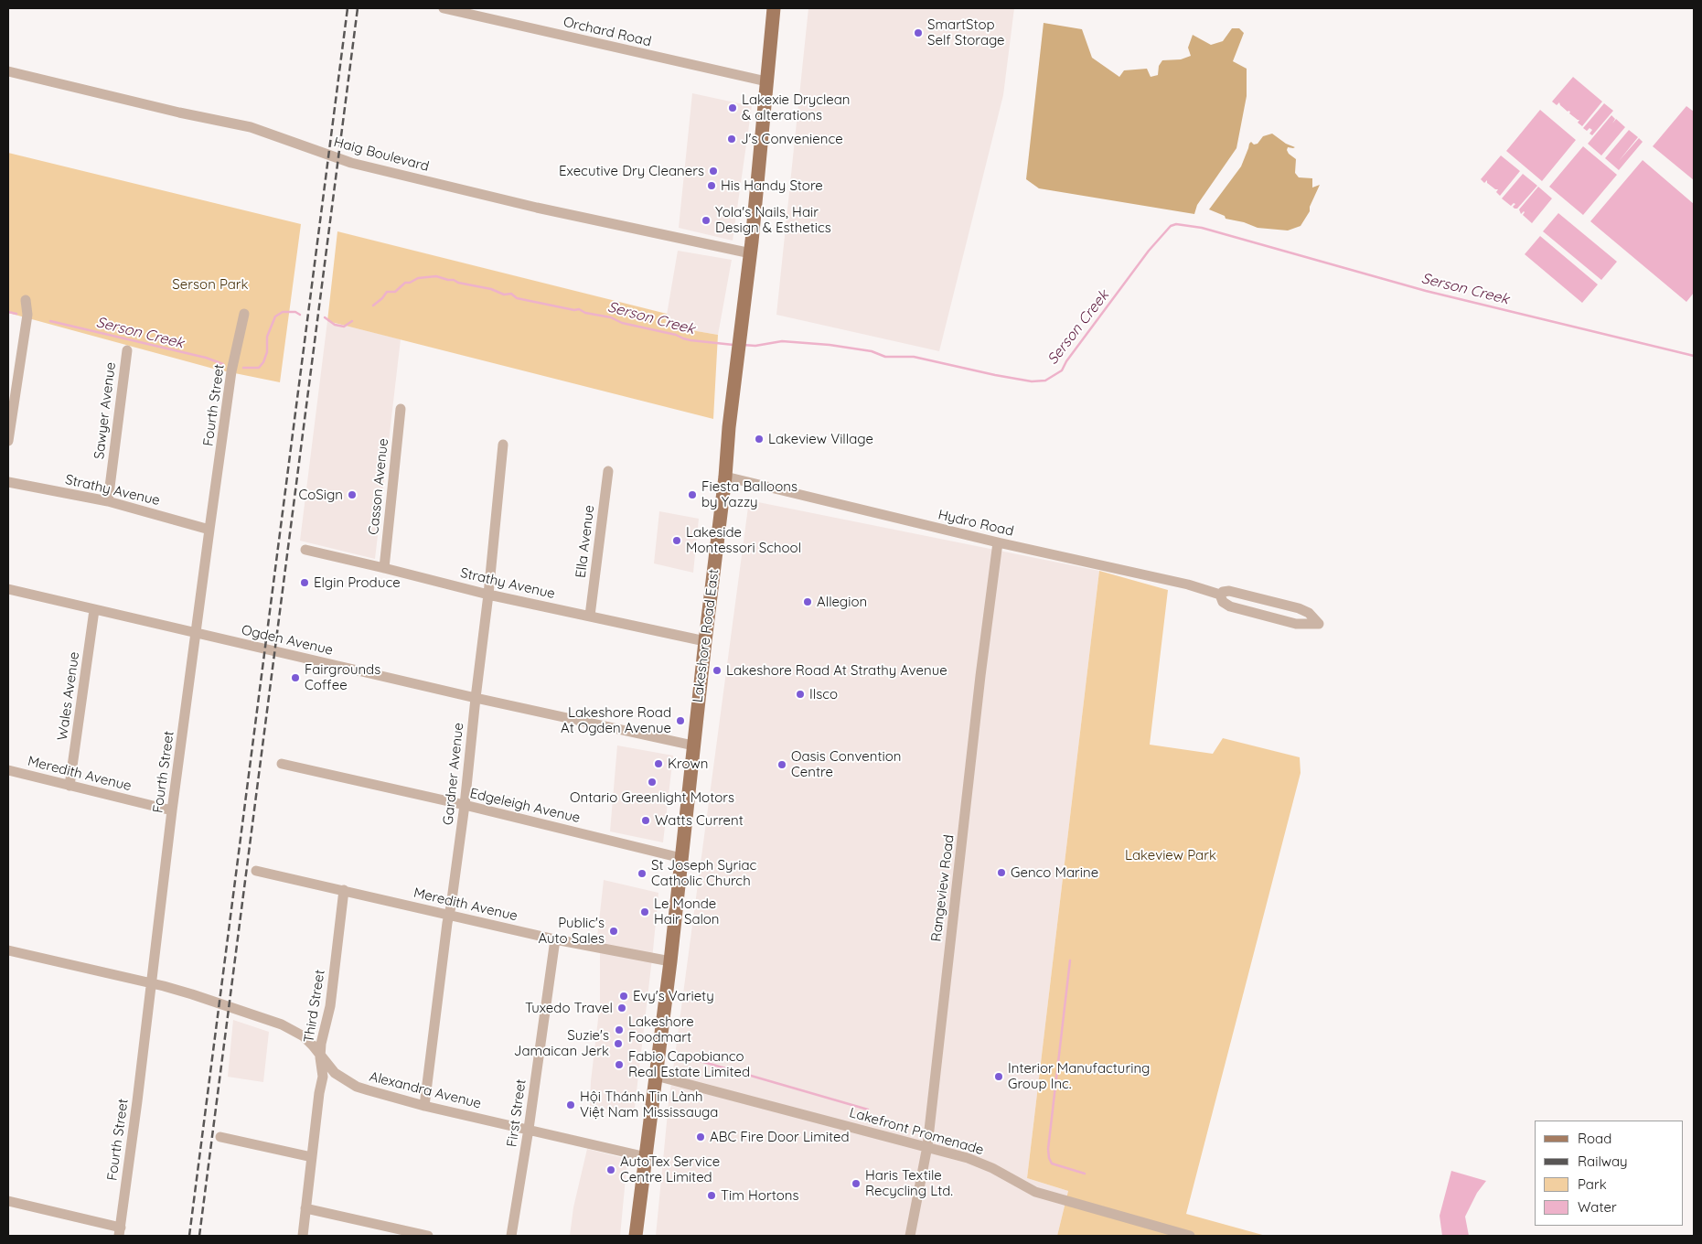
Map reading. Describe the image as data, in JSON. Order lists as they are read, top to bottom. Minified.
{"streets":{"main road":["Lakeshore Road East"],"street":["Orchard Road","Haig Boulevard","Fourth Street","Sawyer Avenue","Casson Avenue","Strathy Avenue","Hydro Road","Ella Avenue","Ogden Avenue","Wales Avenue","Meredith Avenue","Gardner Avenue","Edgeleigh Avenue","Rangeview Road","Third Street","Alexandra Avenue","First Street","Lakefront Promenade"]},"crossings":[["Orchard Road","Lakeshore Road East"],["Haig Boulevard","Lakeshore Road East"],["Fourth Street","Strathy Avenue"],["Fourth Street","Ogden Avenue"],["Fourth Street","Meredith Avenue"],["Fourth Street","Alexandra Avenue"],["Sawyer Avenue","Strathy Avenue"],["Casson Avenue","Strathy Avenue"],["Strathy Avenue","Ella Avenue"],["Strathy Avenue","Lakeshore Road East"],["Strathy Avenue","Gardner Avenue"],["Hydro Road","Lakeshore Road East"],["Hydro Road","Rangeview Road"],["Lakeshore Road East","Ogden Avenue"],["Lakeshore Road East","Meredith Avenue"],["Lakeshore Road East","Edgeleigh Avenue"],["Lakeshore Road East","Alexandra Avenue"],["Lakeshore Road East","Lakefront Promenade"],["Ogden Avenue","Wales Avenue"],["Ogden Avenue","Gardner Avenue"],["Wales Avenue","Meredith Avenue"],["Meredith Avenue","Gardner Avenue"],["Meredith Avenue","Third Street"],["Meredith Avenue","First Street"],["Gardner Avenue","Edgeleigh Avenue"],["Gardner Avenue","Alexandra Avenue"],["Rangeview Road","Lakefront Promenade"],["Third Street","Alexandra Avenue"],["Alexandra Avenue","First Street"]],"water":["Serson Creek"],"parks":["Serson Park","Lakeview Park"],"places":["SmartStop Self Storage","Lakexie Dryclean & alterations","J's Convenience","Executive Dry Cleaners","His Handy Store","Yola's Nails, Hair Design & Esthetics","Lakeview Village","CoSign","Fiesta Balloons by Yazzy","Lakeside Montessori School","Elgin Produce","Allegion","Lakeshore Road At Strathy Avenue","Fairgrounds Coffee","Ilsco","Lakeshore Road At Ogden Avenue","Krown","Oasis Convention Centre","Ontario Greenlight Motors","Watts Current","Genco Marine","St Joseph Syriac Catholic Church","Le Monde Hair Salon","Public's Auto Sales","Evy's Variety","Tuxedo Travel","Lakeshore Foodmart","Suzie's Jamaican Jerk","Fabio Capobianco Real Estate Limited","Interior Manufacturing Group Inc.","Hội Thánh Tin Lành Việt Nam Mississauga","ABC Fire Door Limited","AutoTex Service Centre Limited","Haris Textile Recycling Ltd.","Tim Hortons"],"legend":["Road","Railway","Park","Water"]}
